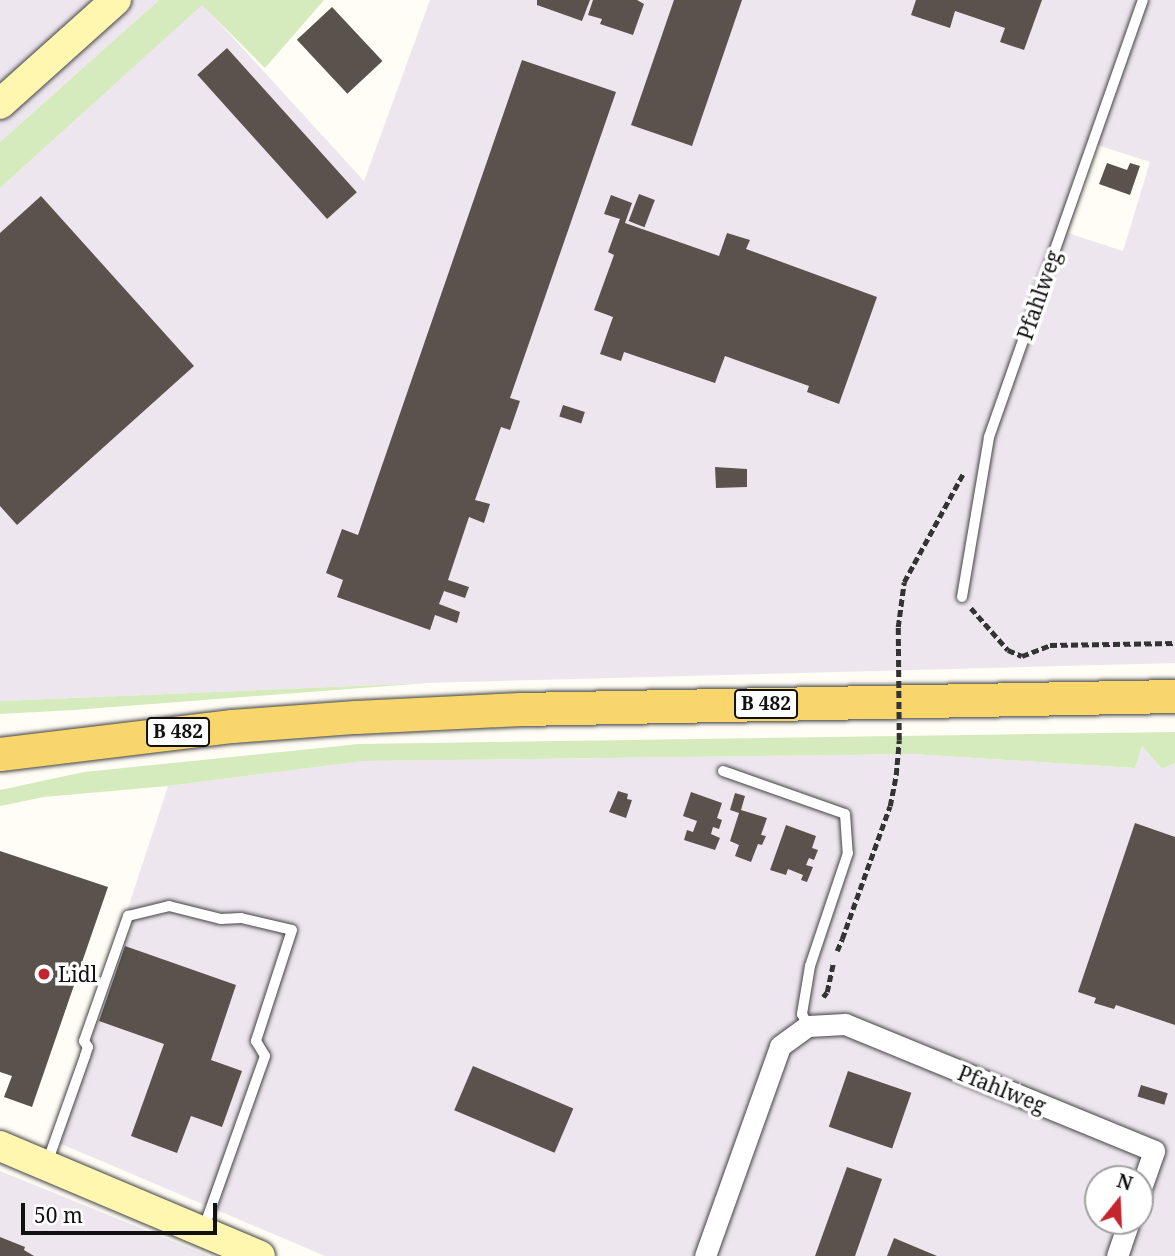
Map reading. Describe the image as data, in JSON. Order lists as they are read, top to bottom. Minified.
{"streets":{"main road":["B 482"],"street":["Pfahlweg"]},"places":["Lidl"],"scale_bar":"50 m","north":"top"}
